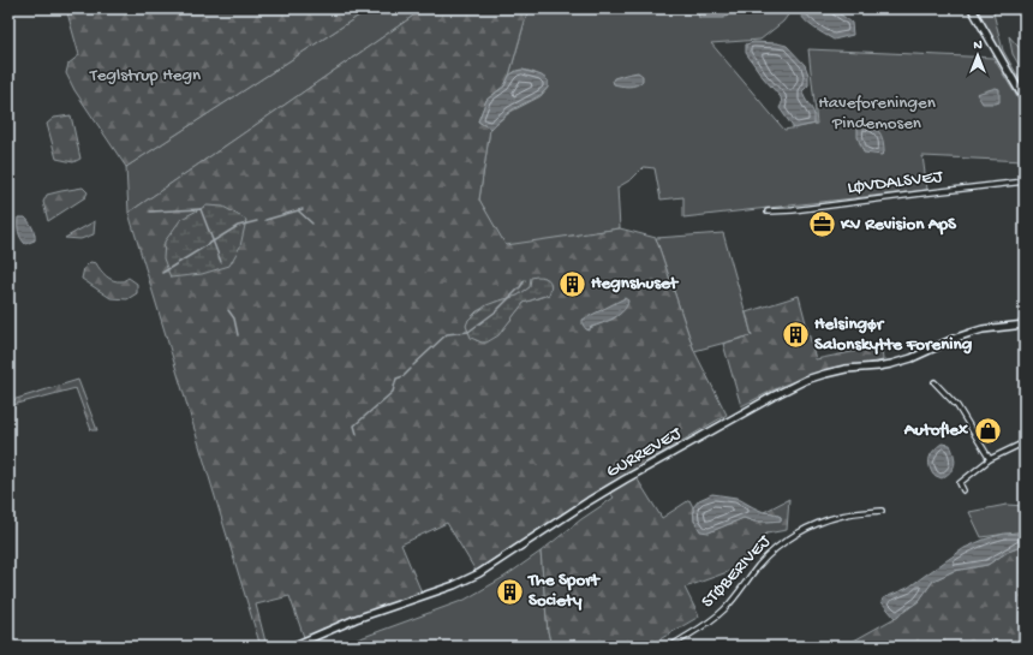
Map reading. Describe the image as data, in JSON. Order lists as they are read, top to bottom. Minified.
{"streets":{"street":["LØVDALSVEJ","GURREVEJ","STØBERIVEJ"]},"parks":["Teglstrup Hegn","Haveforeningen Pindemosen"],"places":{"office":["KV Revision ApS"],"building":["Hegnshuset","Helsingør Salonskytte Forening","The Sport Society"],"shop":["Autoflex"]},"north":"top"}
